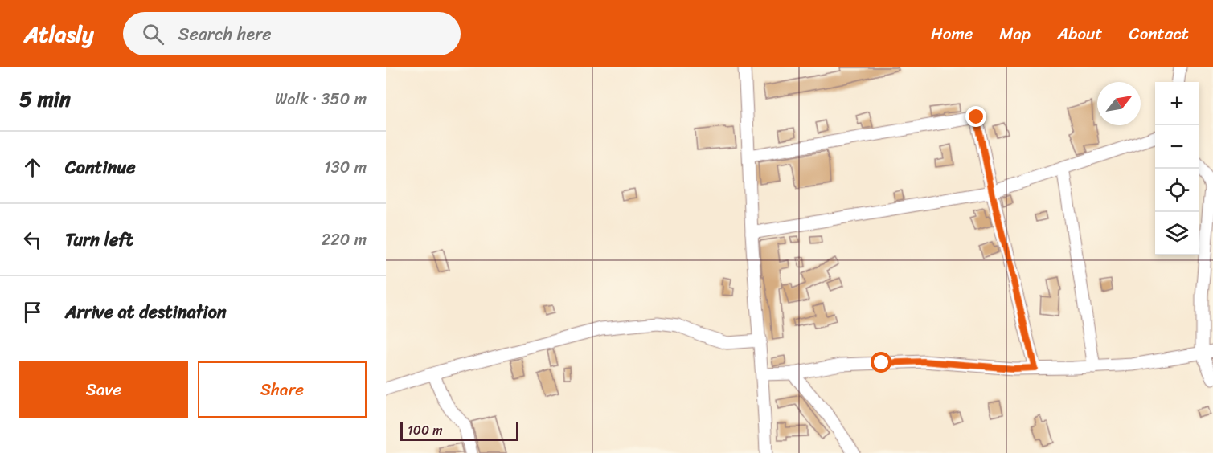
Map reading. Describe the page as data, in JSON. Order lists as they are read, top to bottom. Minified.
{"scale_bar":"100 m","north":"top right","page":{"header":"Atlasly","search":"Search here","nav":["Home","Map","About","Contact"],"heading":["5 min","Walk · 350 m"],"map_buttons":["+","−"],"list":[["Continue","130 m"],["Turn left","220 m"],"Arrive at destination"],"buttons":["Save","Share"],"scale":"100 m"}}
